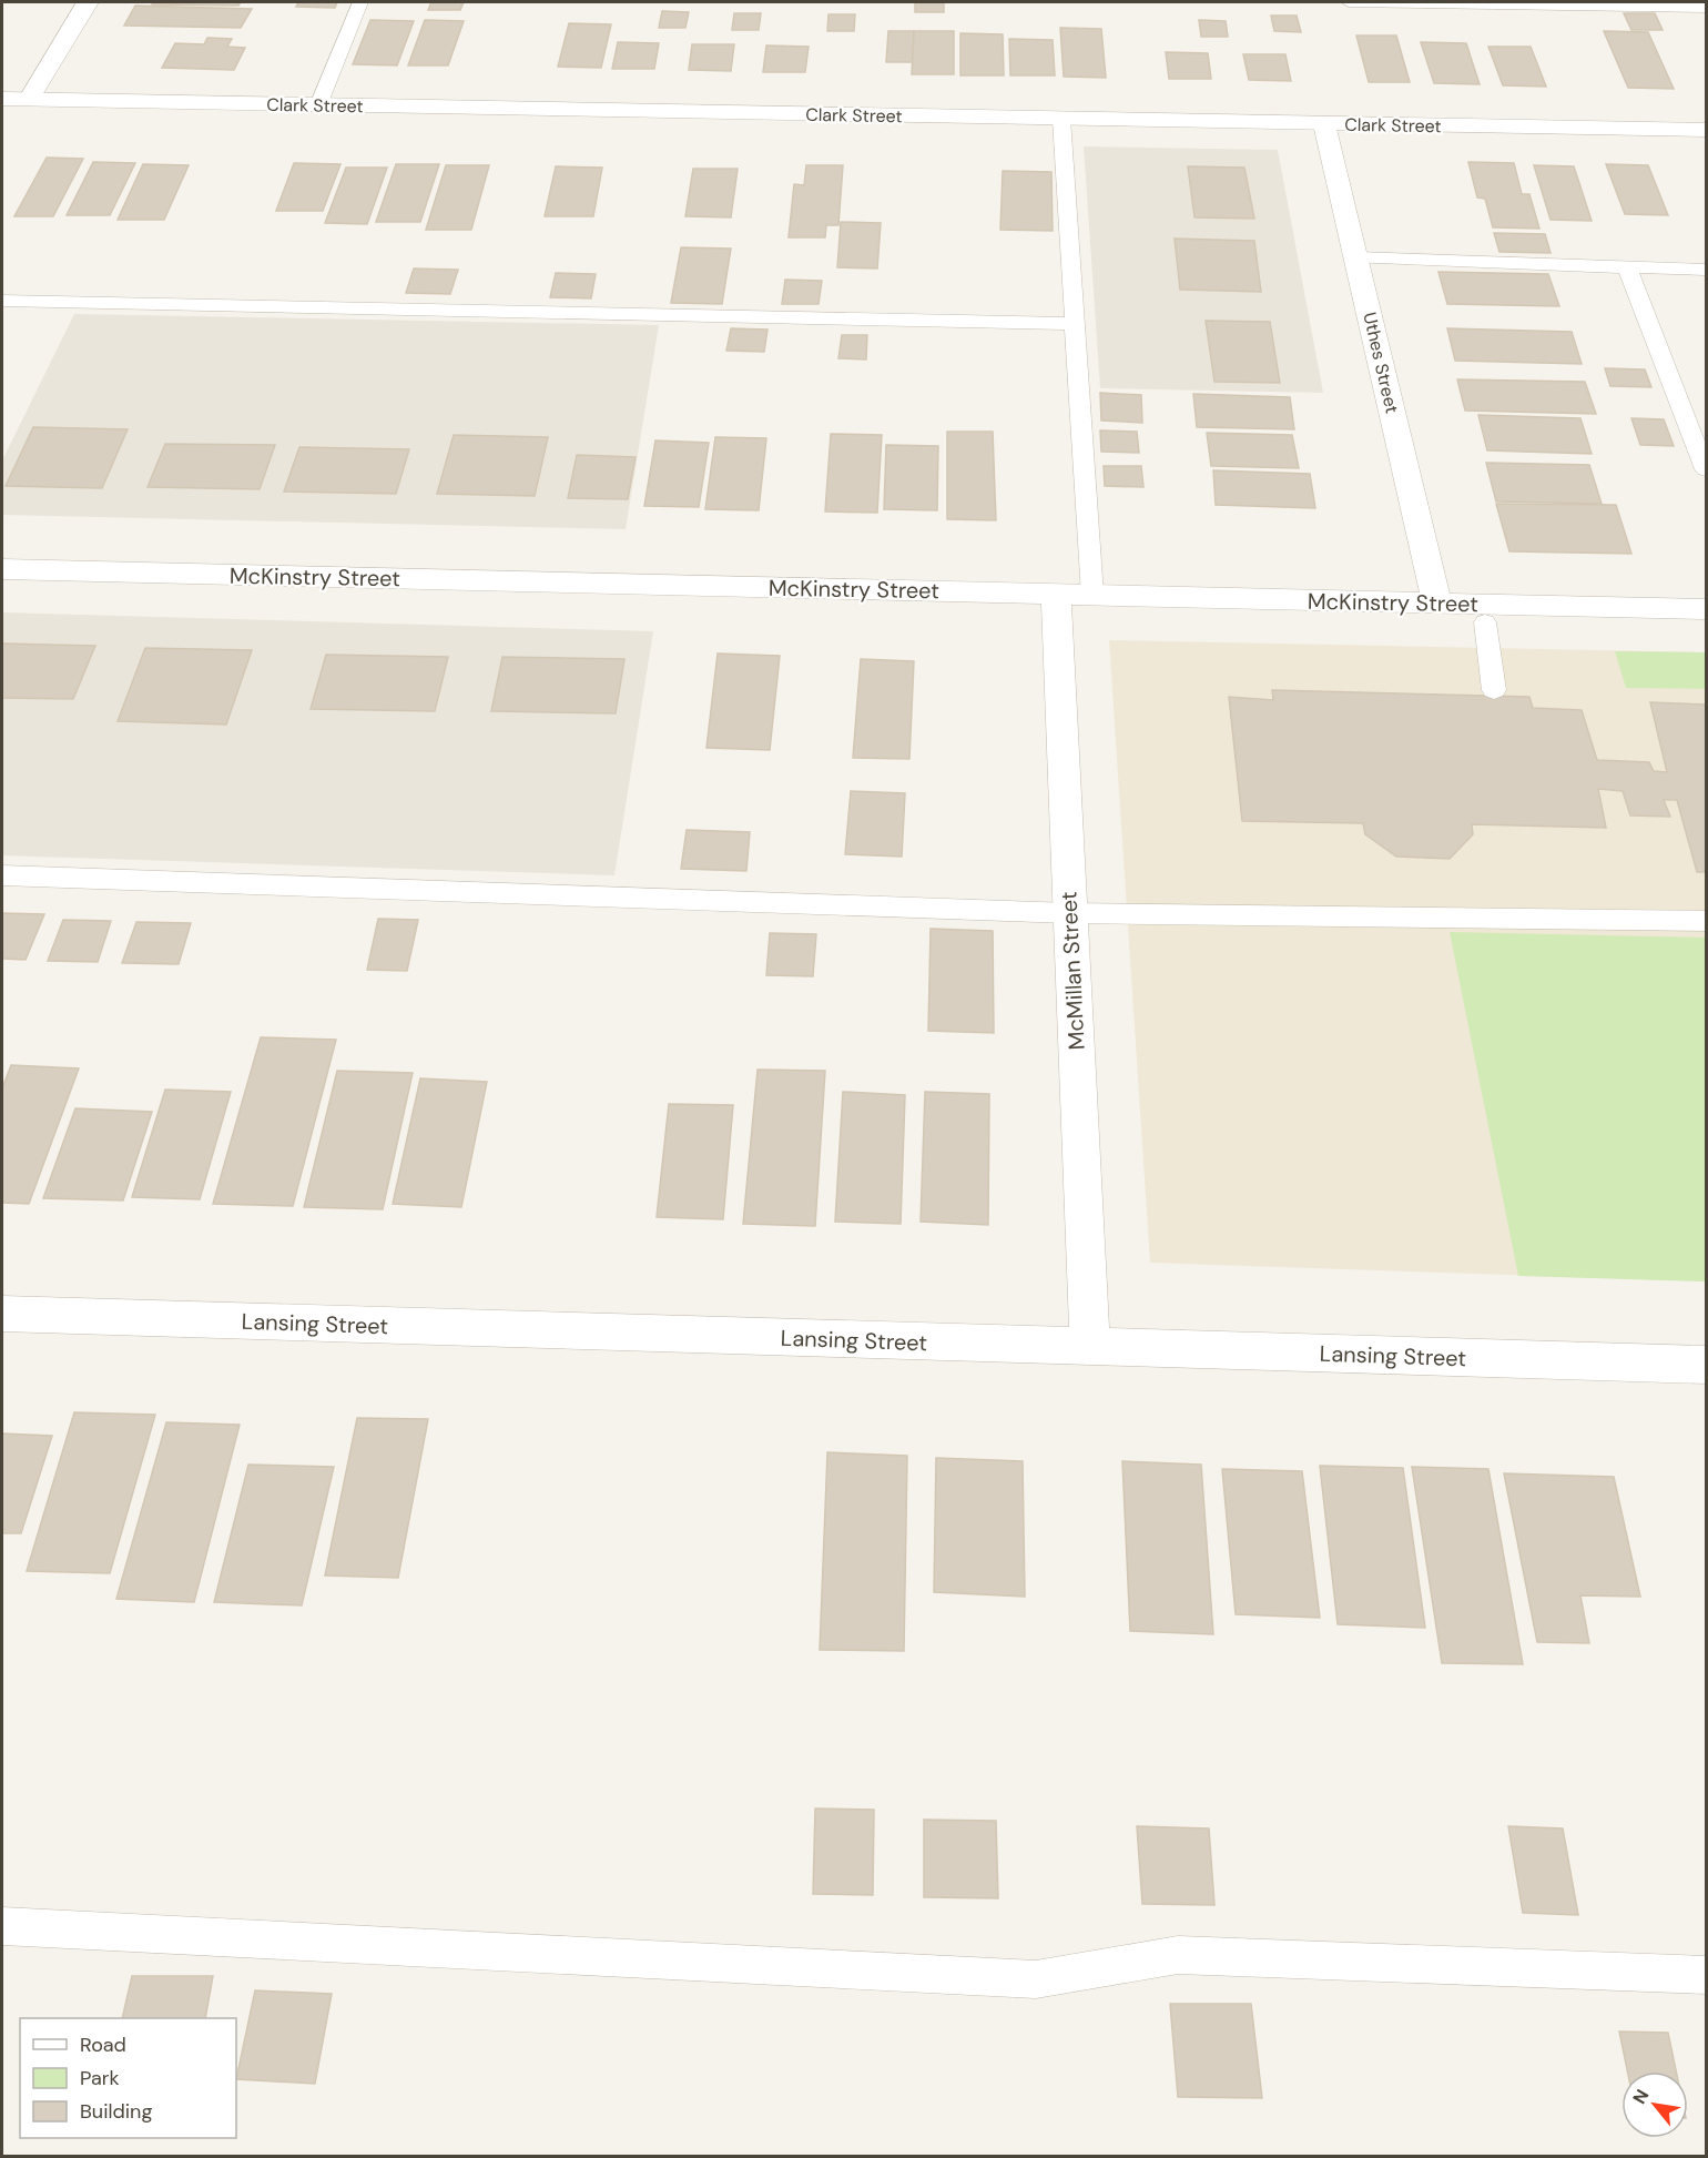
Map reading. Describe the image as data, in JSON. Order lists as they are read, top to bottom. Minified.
{"streets":{"street":["Clark Street","Uthes Street","McKinstry Street","McMillan Street","Lansing Street"]},"crossings":[["Clark Street","Uthes Street"],["Uthes Street","McKinstry Street"],["McKinstry Street","McMillan Street"],["McMillan Street","Lansing Street"]],"legend":["Road","Park","Building"],"north":"top left"}
